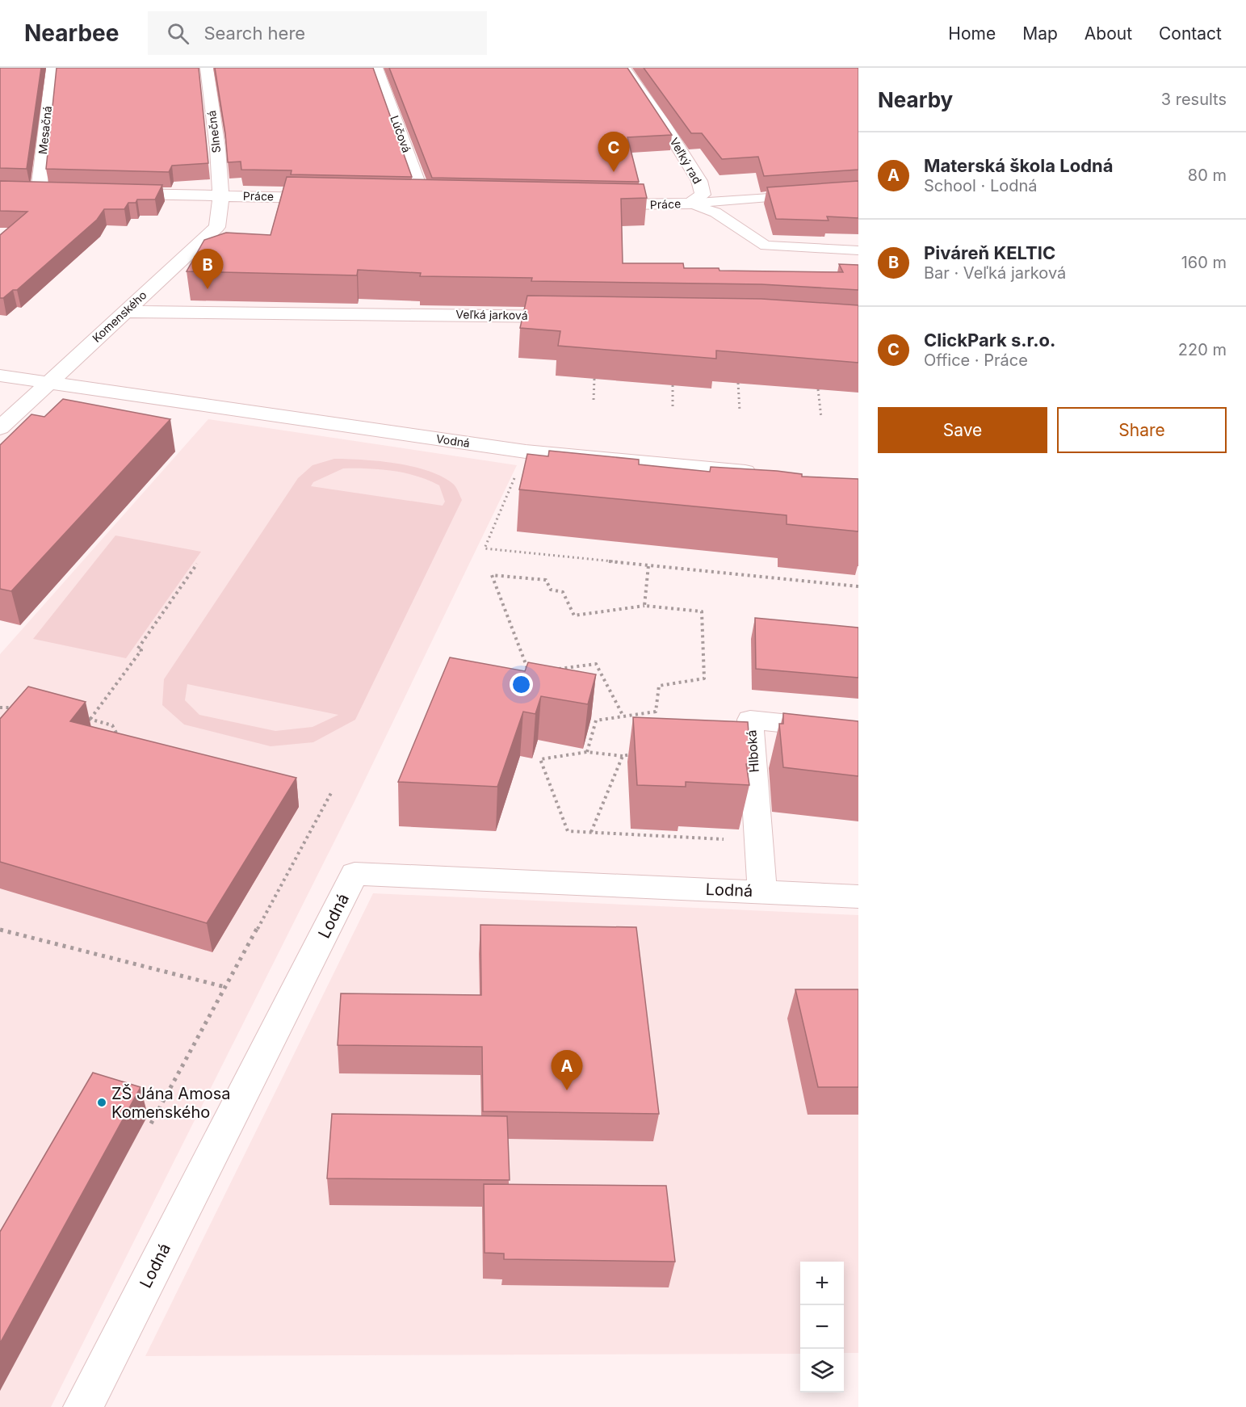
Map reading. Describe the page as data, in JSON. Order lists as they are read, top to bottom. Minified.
{"streets":{"street":["Mesačná","Slnečná","Lúčová","Veľký rad","Práce","Veľká jarková","Komenského","Vodná","Hlboká","Lodná"]},"crossings":[["Slnečná","Práce"],["Slnečná","Komenského"],["Veľký rad","Práce"],["Práce","Komenského"],["Veľká jarková","Komenského"],["Komenského","Vodná"],["Hlboká","Lodná"]],"places":["ZŠ Jána Amosa Komenského"],"page":{"header":"Nearbee","search":"Search here","nav":["Home","Map","About","Contact"],"heading":["Nearby","3 results"],"list":[{"mark":"A","name":"Materská škola Lodná","note":"School · Lodná","value":"80 m"},{"mark":"B","name":"Piváreň KELTIC","note":"Bar · Veľká jarková","value":"160 m"},{"mark":"C","name":"ClickPark s.r.o.","note":"Office · Práce","value":"220 m"}],"pins":["C","B","A"],"buttons":["Save","Share"],"map_buttons":["+","−"]}}
